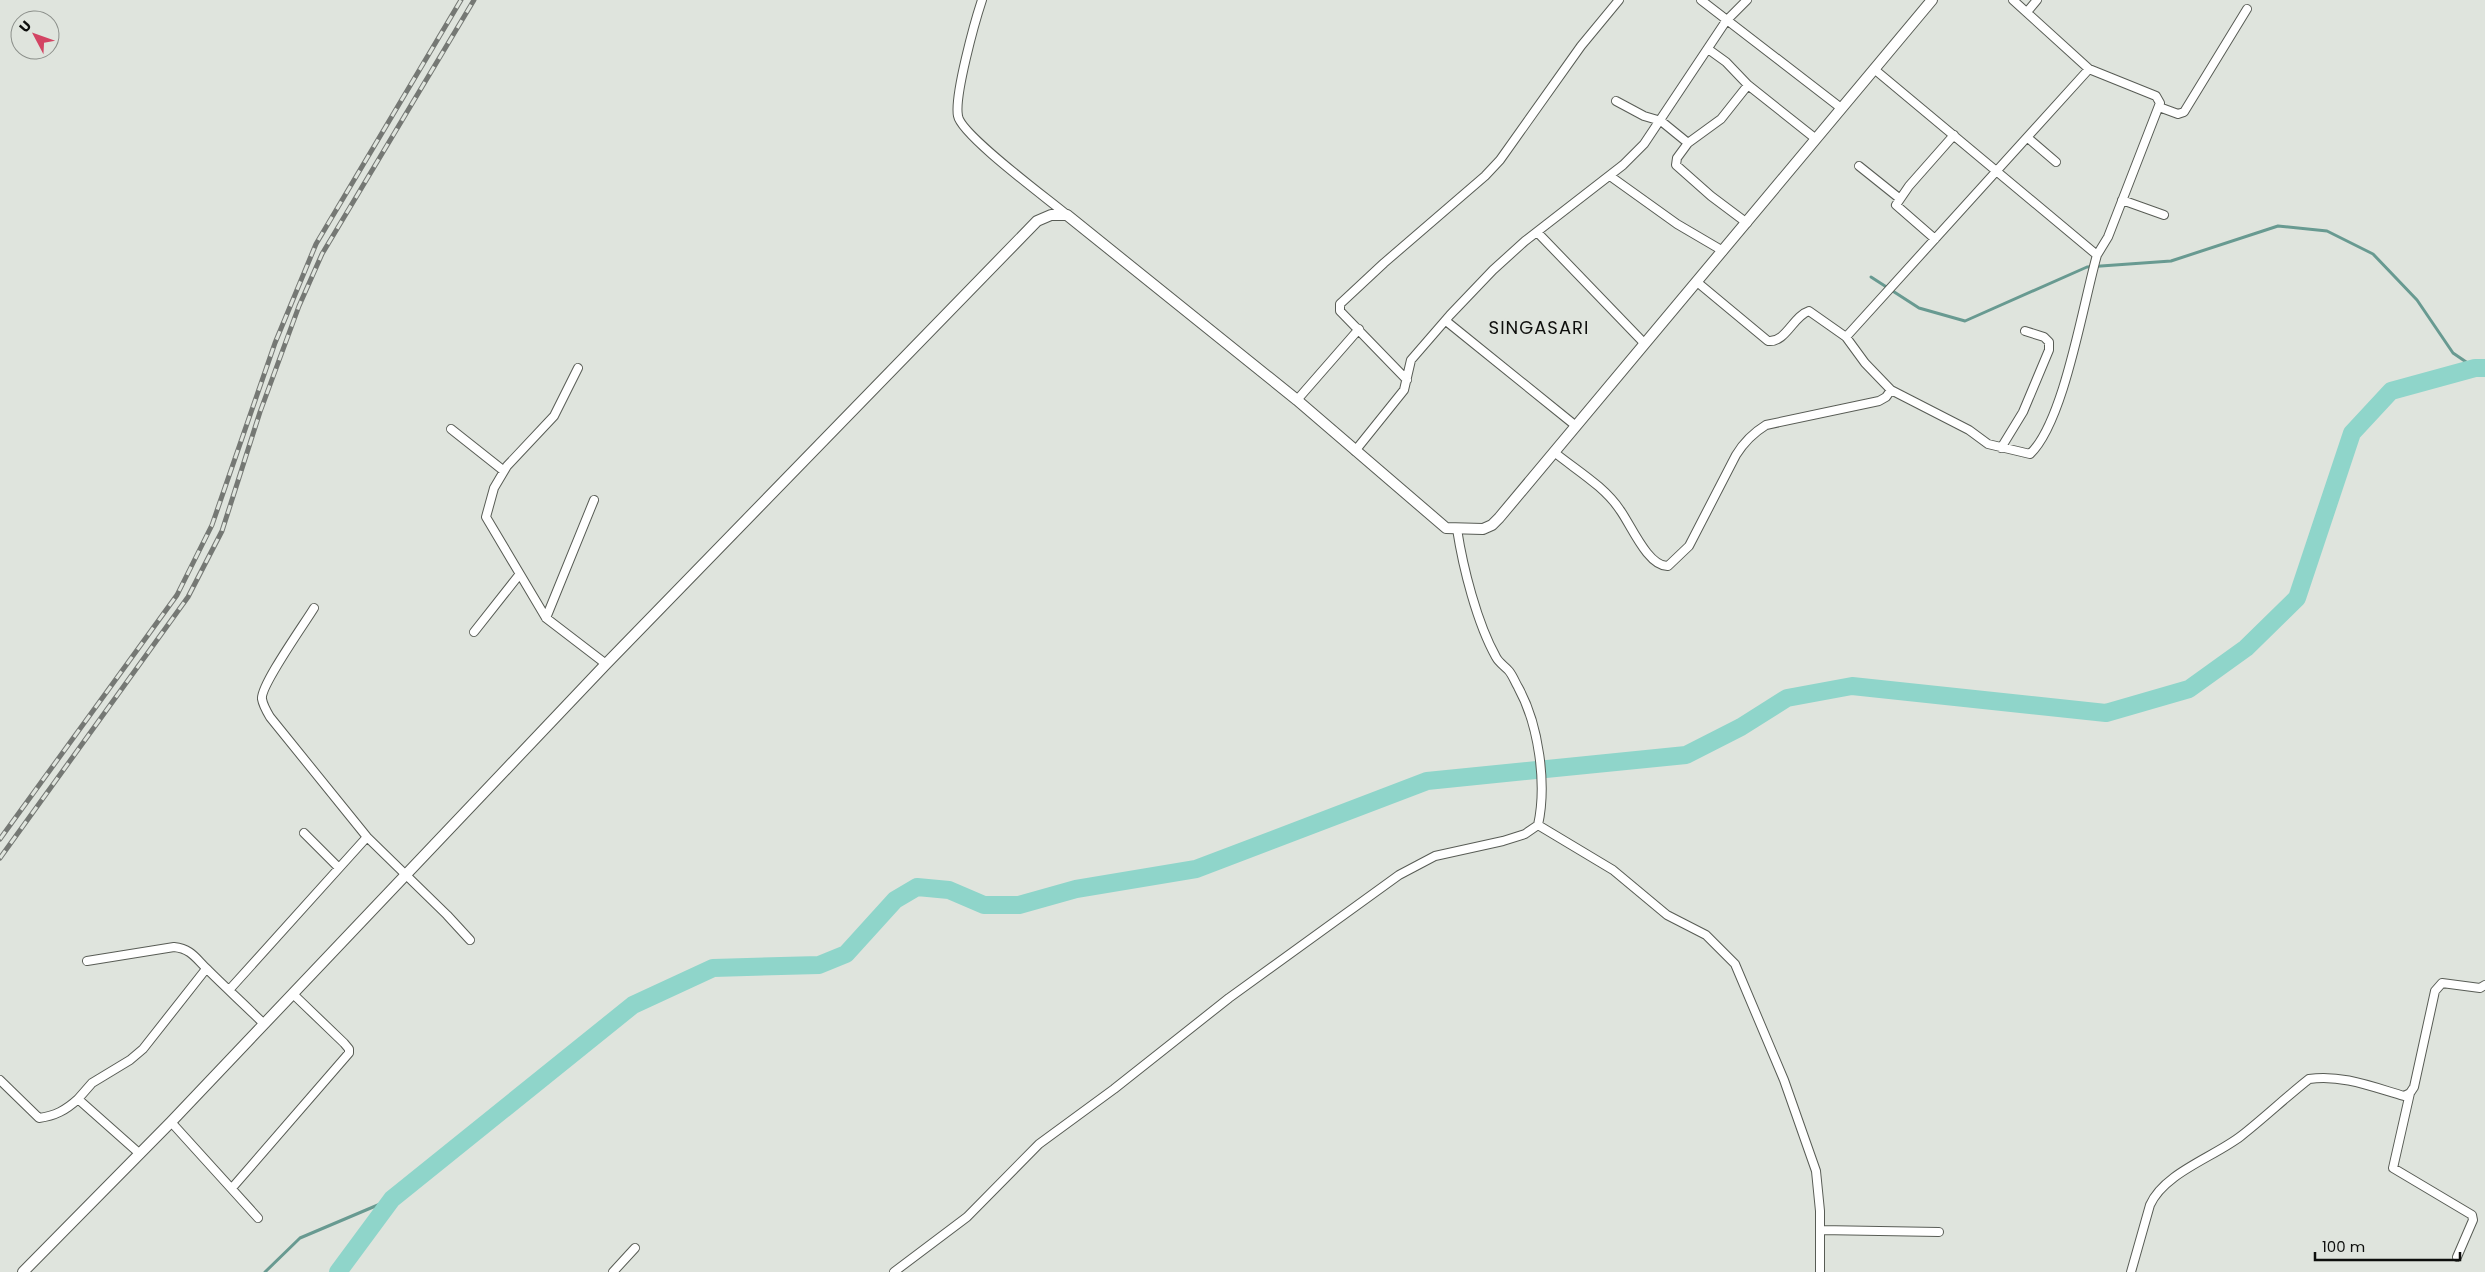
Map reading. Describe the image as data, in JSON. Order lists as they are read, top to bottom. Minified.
{"districts":["SINGASARI"],"scale_bar":"100 m","north":"top left"}
